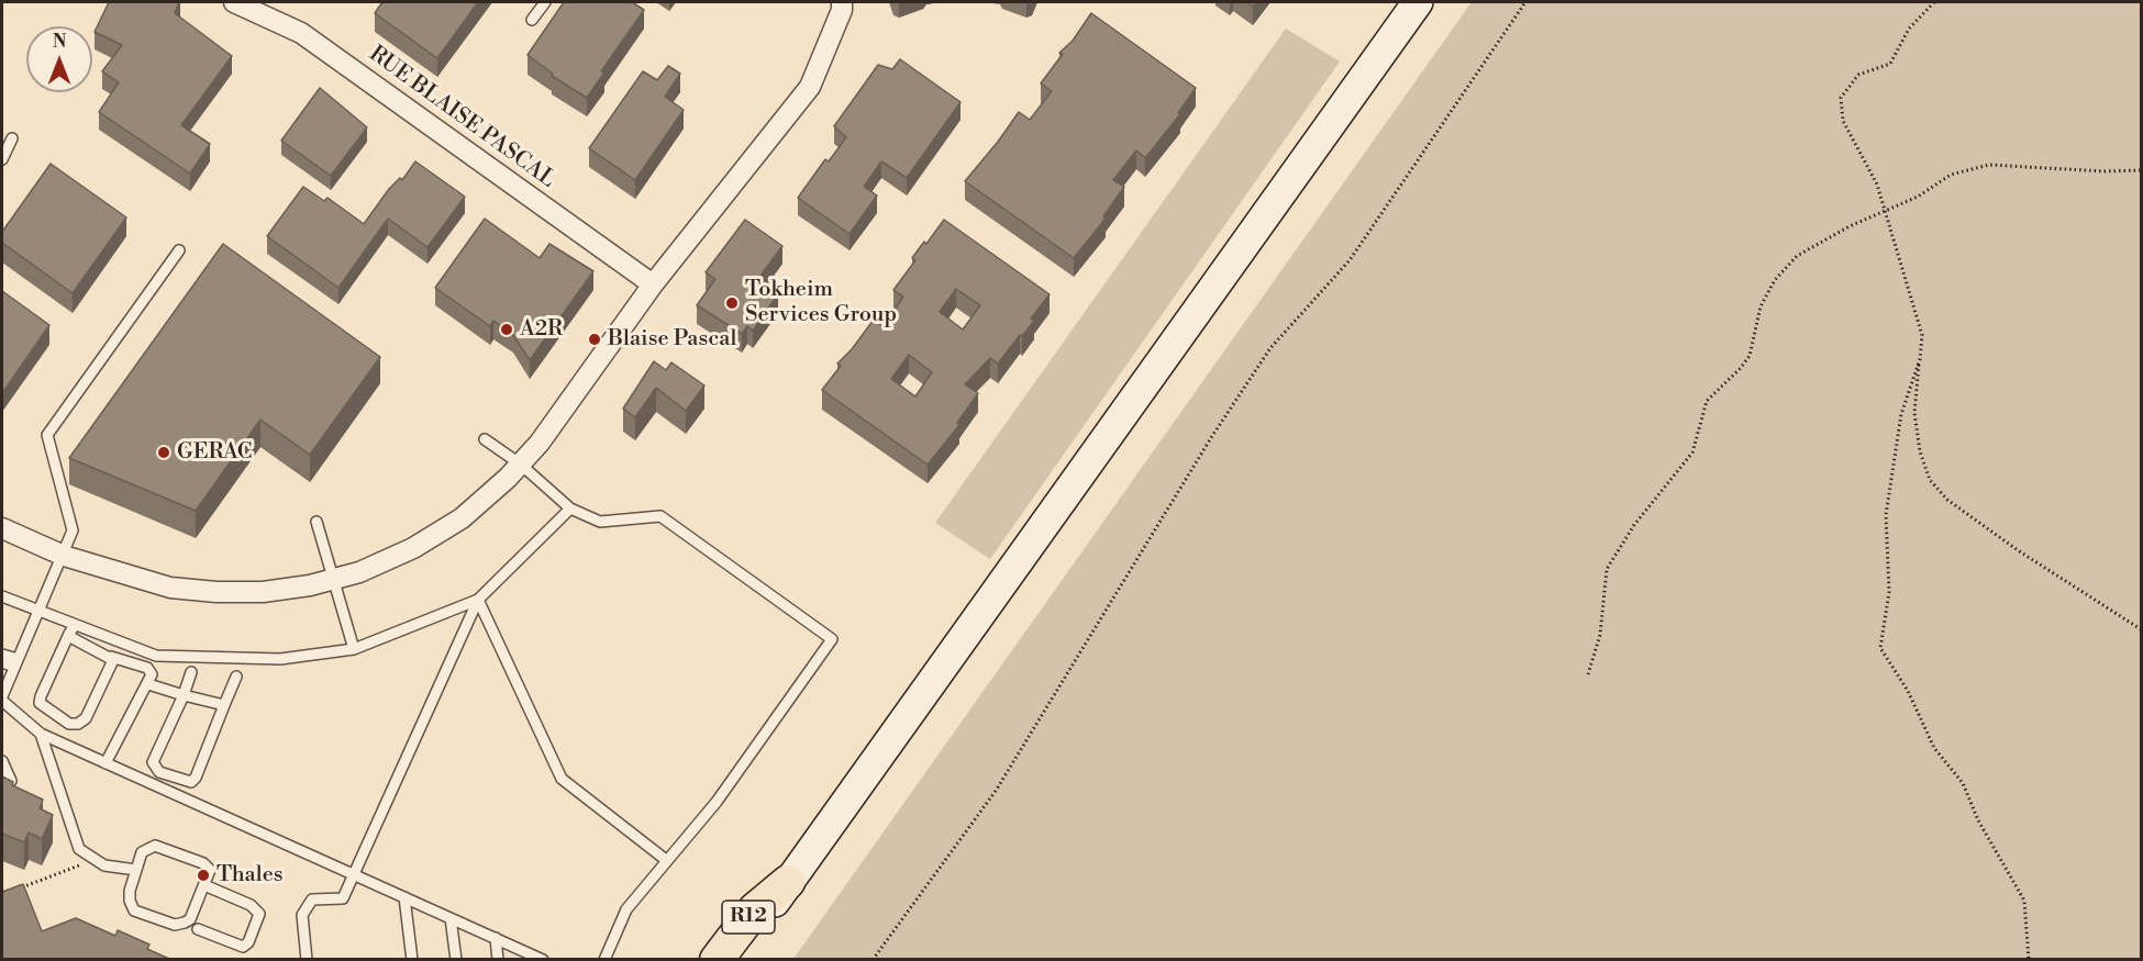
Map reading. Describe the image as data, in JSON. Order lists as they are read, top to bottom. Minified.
{"streets":{"main road":["R12"],"street":["RUE BLAISE PASCAL"]},"places":["Tokheim Services Group","A2R","Blaise Pascal","GERAC","Thales"],"north":"top"}
